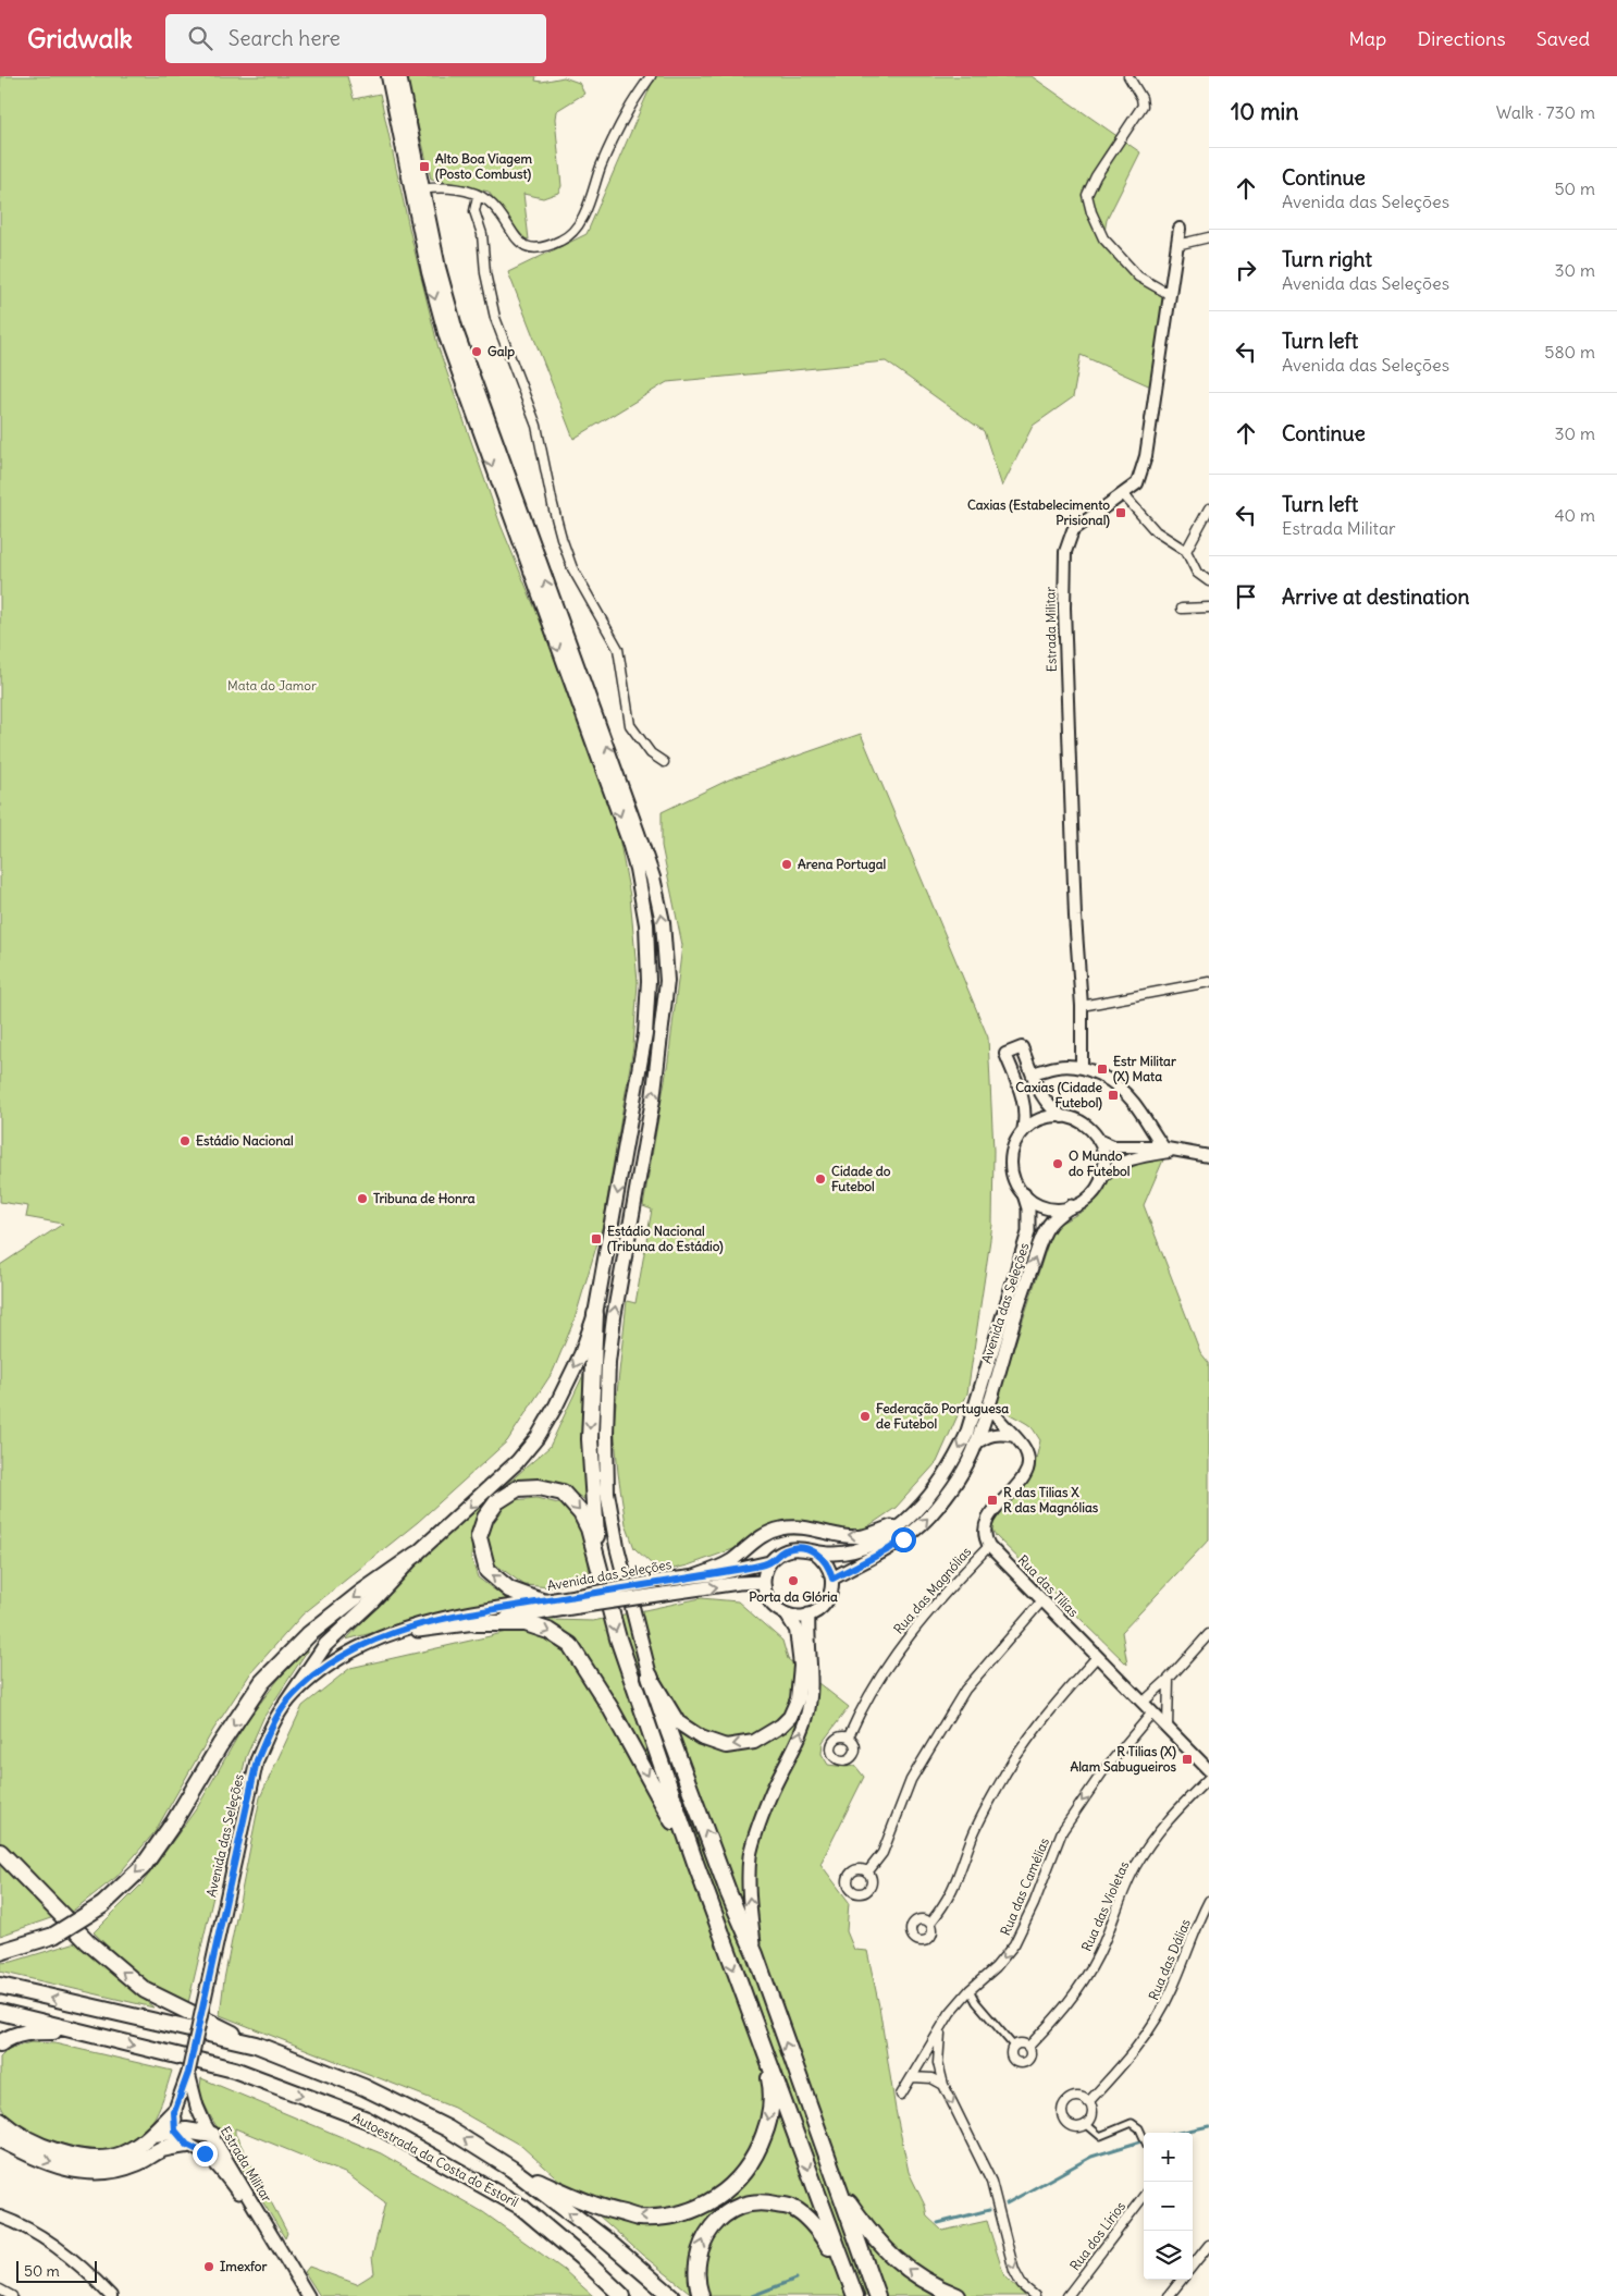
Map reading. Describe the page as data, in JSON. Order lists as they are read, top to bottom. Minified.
{"streets":{"highway":["Autoestrada da Costa do Estoril"],"main road":["Estrada Militar","Avenida das Seleções"],"street":["Rua das Tílias","Rua das Magnólias","Rua das Camélias","Rua das Violetas","Rua das Dálias","Rua dos Lírios"]},"crossings":[["Estrada Militar","Avenida das Seleções"],["Rua das Tílias","Rua das Magnólias"],["Rua das Tílias","Rua das Camélias"]],"one_way":["Rua das Camélias"],"parks":["Mata do Jamor"],"places":{"transit":["Alto Boa Viagem (Posto Combust)","Caxias (Estabelecimento Prisional)","Estr Militar (X) Mata","Caxias (Cidade Futebol)","Estádio Nacional (Tribuna do Estádio)","R das Tilias X R das Magnólias","R Tilias (X) Alam Sabugueiros"],"other":["Galp","Arena Portugal","Estádio Nacional","O Mundo do Futebol","Cidade do Futebol","Tribuna de Honra","Federação Portuguesa de Futebol","Porta da Glória","Imexfor"]},"scale_bar":"50 m","page":{"header":"Gridwalk","search":"Search here","nav":["Map","Directions","Saved"],"heading":["10 min","Walk · 730 m"],"list":[["Continue","Avenida das Seleções","50 m"],["Turn right","Avenida das Seleções","30 m"],["Turn left","Avenida das Seleções","580 m"],["Continue","30 m"],["Turn left","Estrada Militar","40 m"],"Arrive at destination"],"map_buttons":["+","−"],"scale":"50 m"}}
